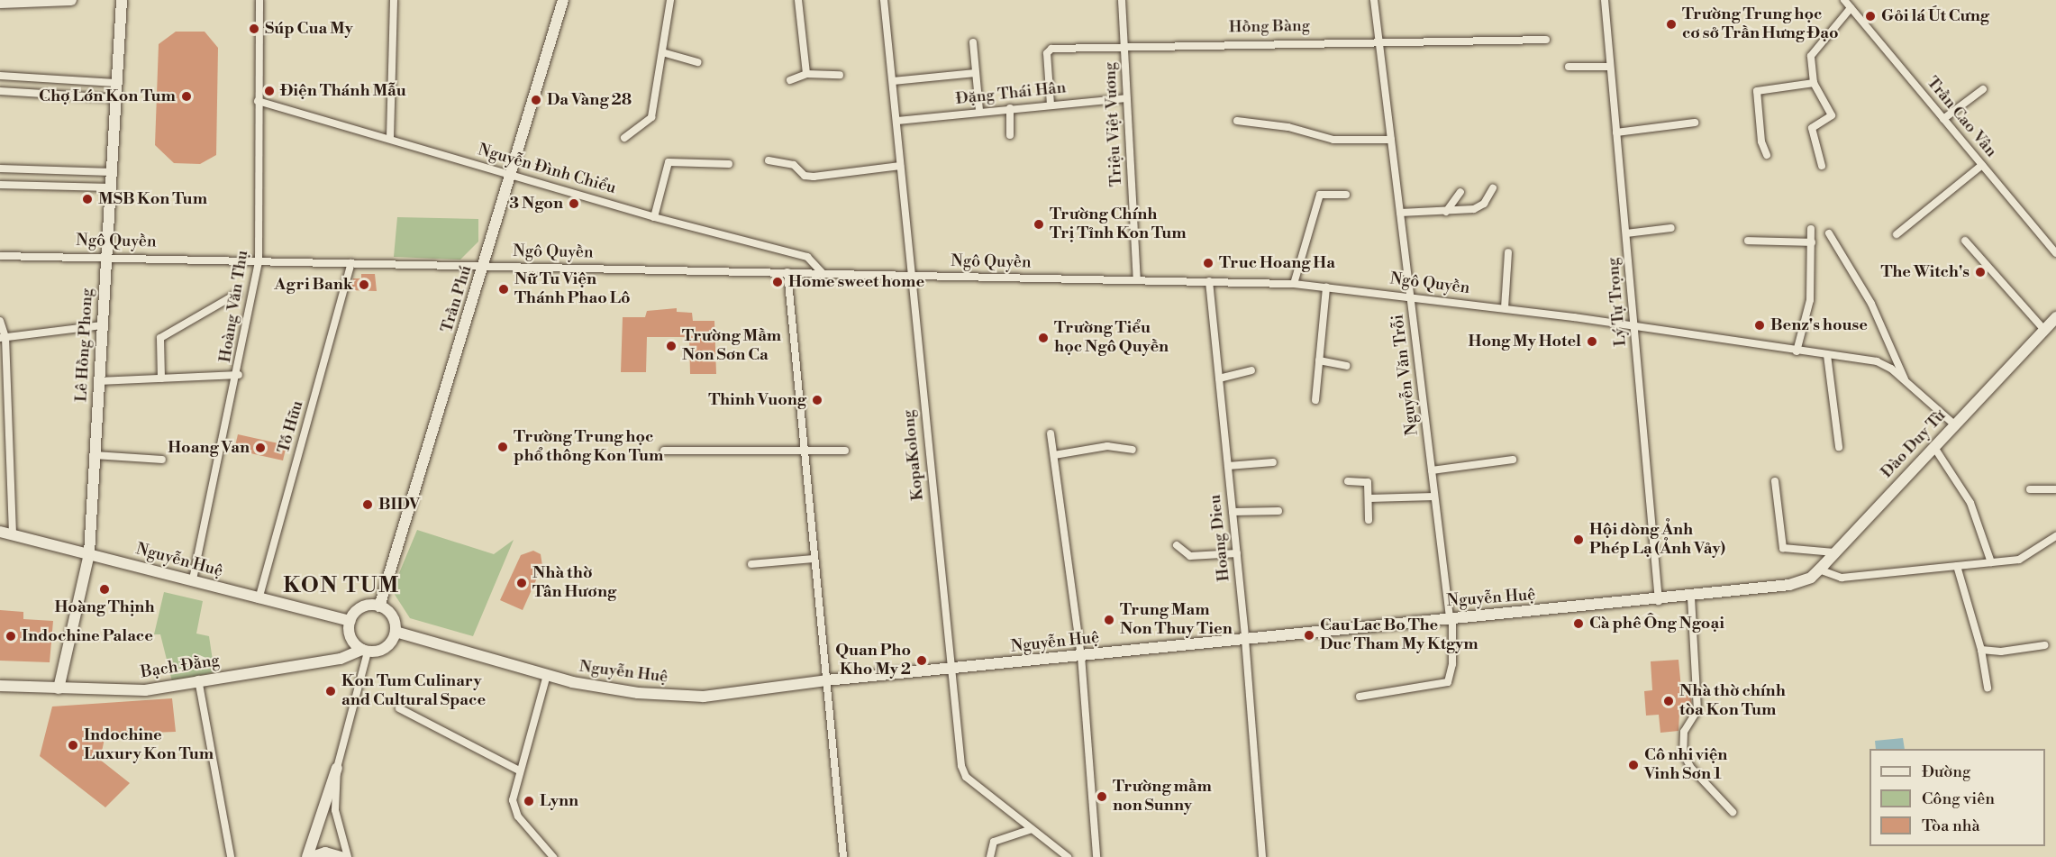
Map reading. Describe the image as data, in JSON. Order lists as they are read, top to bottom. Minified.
{"streets":{"street":["Hồng Bàng","Đặng Thái Hân","Trần Cao Vân","Triệu Việt Vương","Nguyễn Đình Chiểu","Ngô Quyền","Trần Phú","Lý Tự Trọng","Hoàng Văn Thụ","Lê Hồng Phong","Nguyễn Văn Trỗi","Tố Hữu","Đào Duy Từ","KopaKolong","Hoang Dieu","Nguyễn Huệ","Bạch Đằng"]},"crossings":[["Hồng Bàng","Đặng Thái Hân"],["Hồng Bàng","Triệu Việt Vương"],["Hồng Bàng","Nguyễn Văn Trỗi"],["Đặng Thái Hân","Triệu Việt Vương"],["Đặng Thái Hân","KopaKolong"],["Triệu Việt Vương","Ngô Quyền"],["Nguyễn Đình Chiểu","Ngô Quyền"],["Nguyễn Đình Chiểu","Trần Phú"],["Nguyễn Đình Chiểu","Hoàng Văn Thụ"],["Ngô Quyền","Trần Phú"],["Ngô Quyền","Lý Tự Trọng"],["Ngô Quyền","Hoàng Văn Thụ"],["Ngô Quyền","Lê Hồng Phong"],["Ngô Quyền","Nguyễn Văn Trỗi"],["Ngô Quyền","Tố Hữu"],["Ngô Quyền","Đào Duy Từ"],["Ngô Quyền","KopaKolong"],["Ngô Quyền","Hoang Dieu"],["Trần Phú","Nguyễn Huệ"],["Trần Phú","Bạch Đằng"],["Lý Tự Trọng","Nguyễn Huệ"],["Hoàng Văn Thụ","Nguyễn Huệ"],["Lê Hồng Phong","Nguyễn Huệ"],["Lê Hồng Phong","Bạch Đằng"],["Nguyễn Văn Trỗi","Nguyễn Huệ"],["Tố Hữu","Nguyễn Huệ"],["Đào Duy Từ","Nguyễn Huệ"],["KopaKolong","Nguyễn Huệ"],["Hoang Dieu","Nguyễn Huệ"],["Nguyễn Huệ","Bạch Đằng"]],"districts":["KON TUM"],"places":["Gỏi lá Út Cưng","Trường Trung học cơ sở Trần Hưng Đạo","Súp Cua My","Điện Thánh Mẫu","Chợ Lớn Kon Tum","Da Vàng 28","MSB Kon Tum","3 Ngon","Trường Chính Trị Tỉnh Kon Tum","Truc Hoang Ha","The Witch's","Home sweet home","Agri Bank","Nữ Tu Viện Thánh Phao Lô","Benz's house","Trường Tiểu học Ngô Quyền","Hong My Hotel","Trường Mầm Non Sơn Ca","Thinh Vuong","Trường Trung học phổ thông Kon Tum","Hoang Van","BIDV","Hội dòng Ảnh Phép Lạ (Ảnh Vảy)","Nhà thờ Tân Hương","Hoàng Thịnh","Trung Mam Non Thuy Tien","Cà phê Ông Ngoại","Cau Lac Bo The Duc Tham My Ktgym","Indochine Palace","Quan Pho Kho My 2","Kon Tum Culinary and Cultural Space","Nhà thờ chính tòa Kon Tum","Indochine Luxury Kon Tum","Cô nhi viện Vinh Sơn 1","Trường mầm non Sunny","Lynn"],"legend":["Đường","Công viên","Tòa nhà"]}
